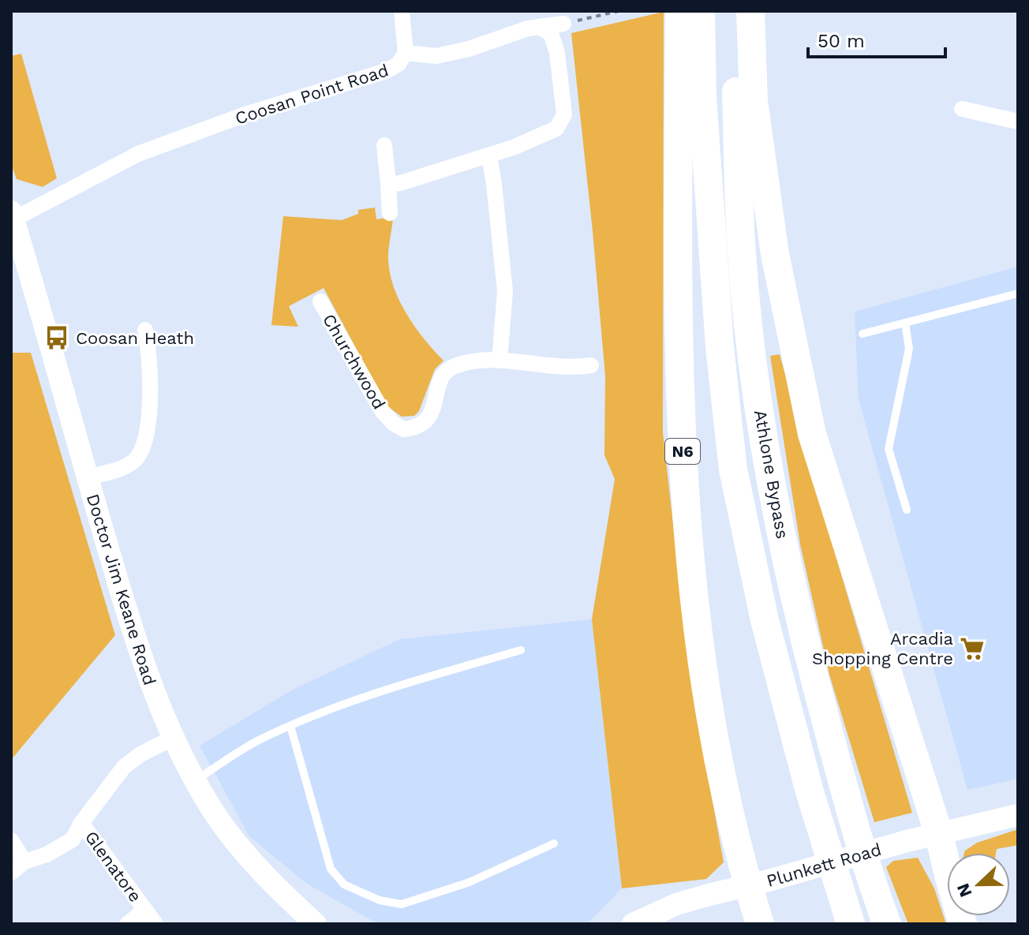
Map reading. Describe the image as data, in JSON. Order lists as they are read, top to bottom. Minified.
{"streets":{"highway":["N6","Athlone Bypass"],"street":["Coosan Point Road","Churchwood","Doctor Jim Keane Road","Plunkett Road","Glenatore"]},"crossings":[["Coosan Point Road","Doctor Jim Keane Road"],["N6","Plunkett Road"],["Doctor Jim Keane Road","Glenatore"]],"places":{"bus stop":["Coosan Heath"],"supermarket":["Arcadia Shopping Centre"]},"scale_bar":"50 m","north":"left"}
